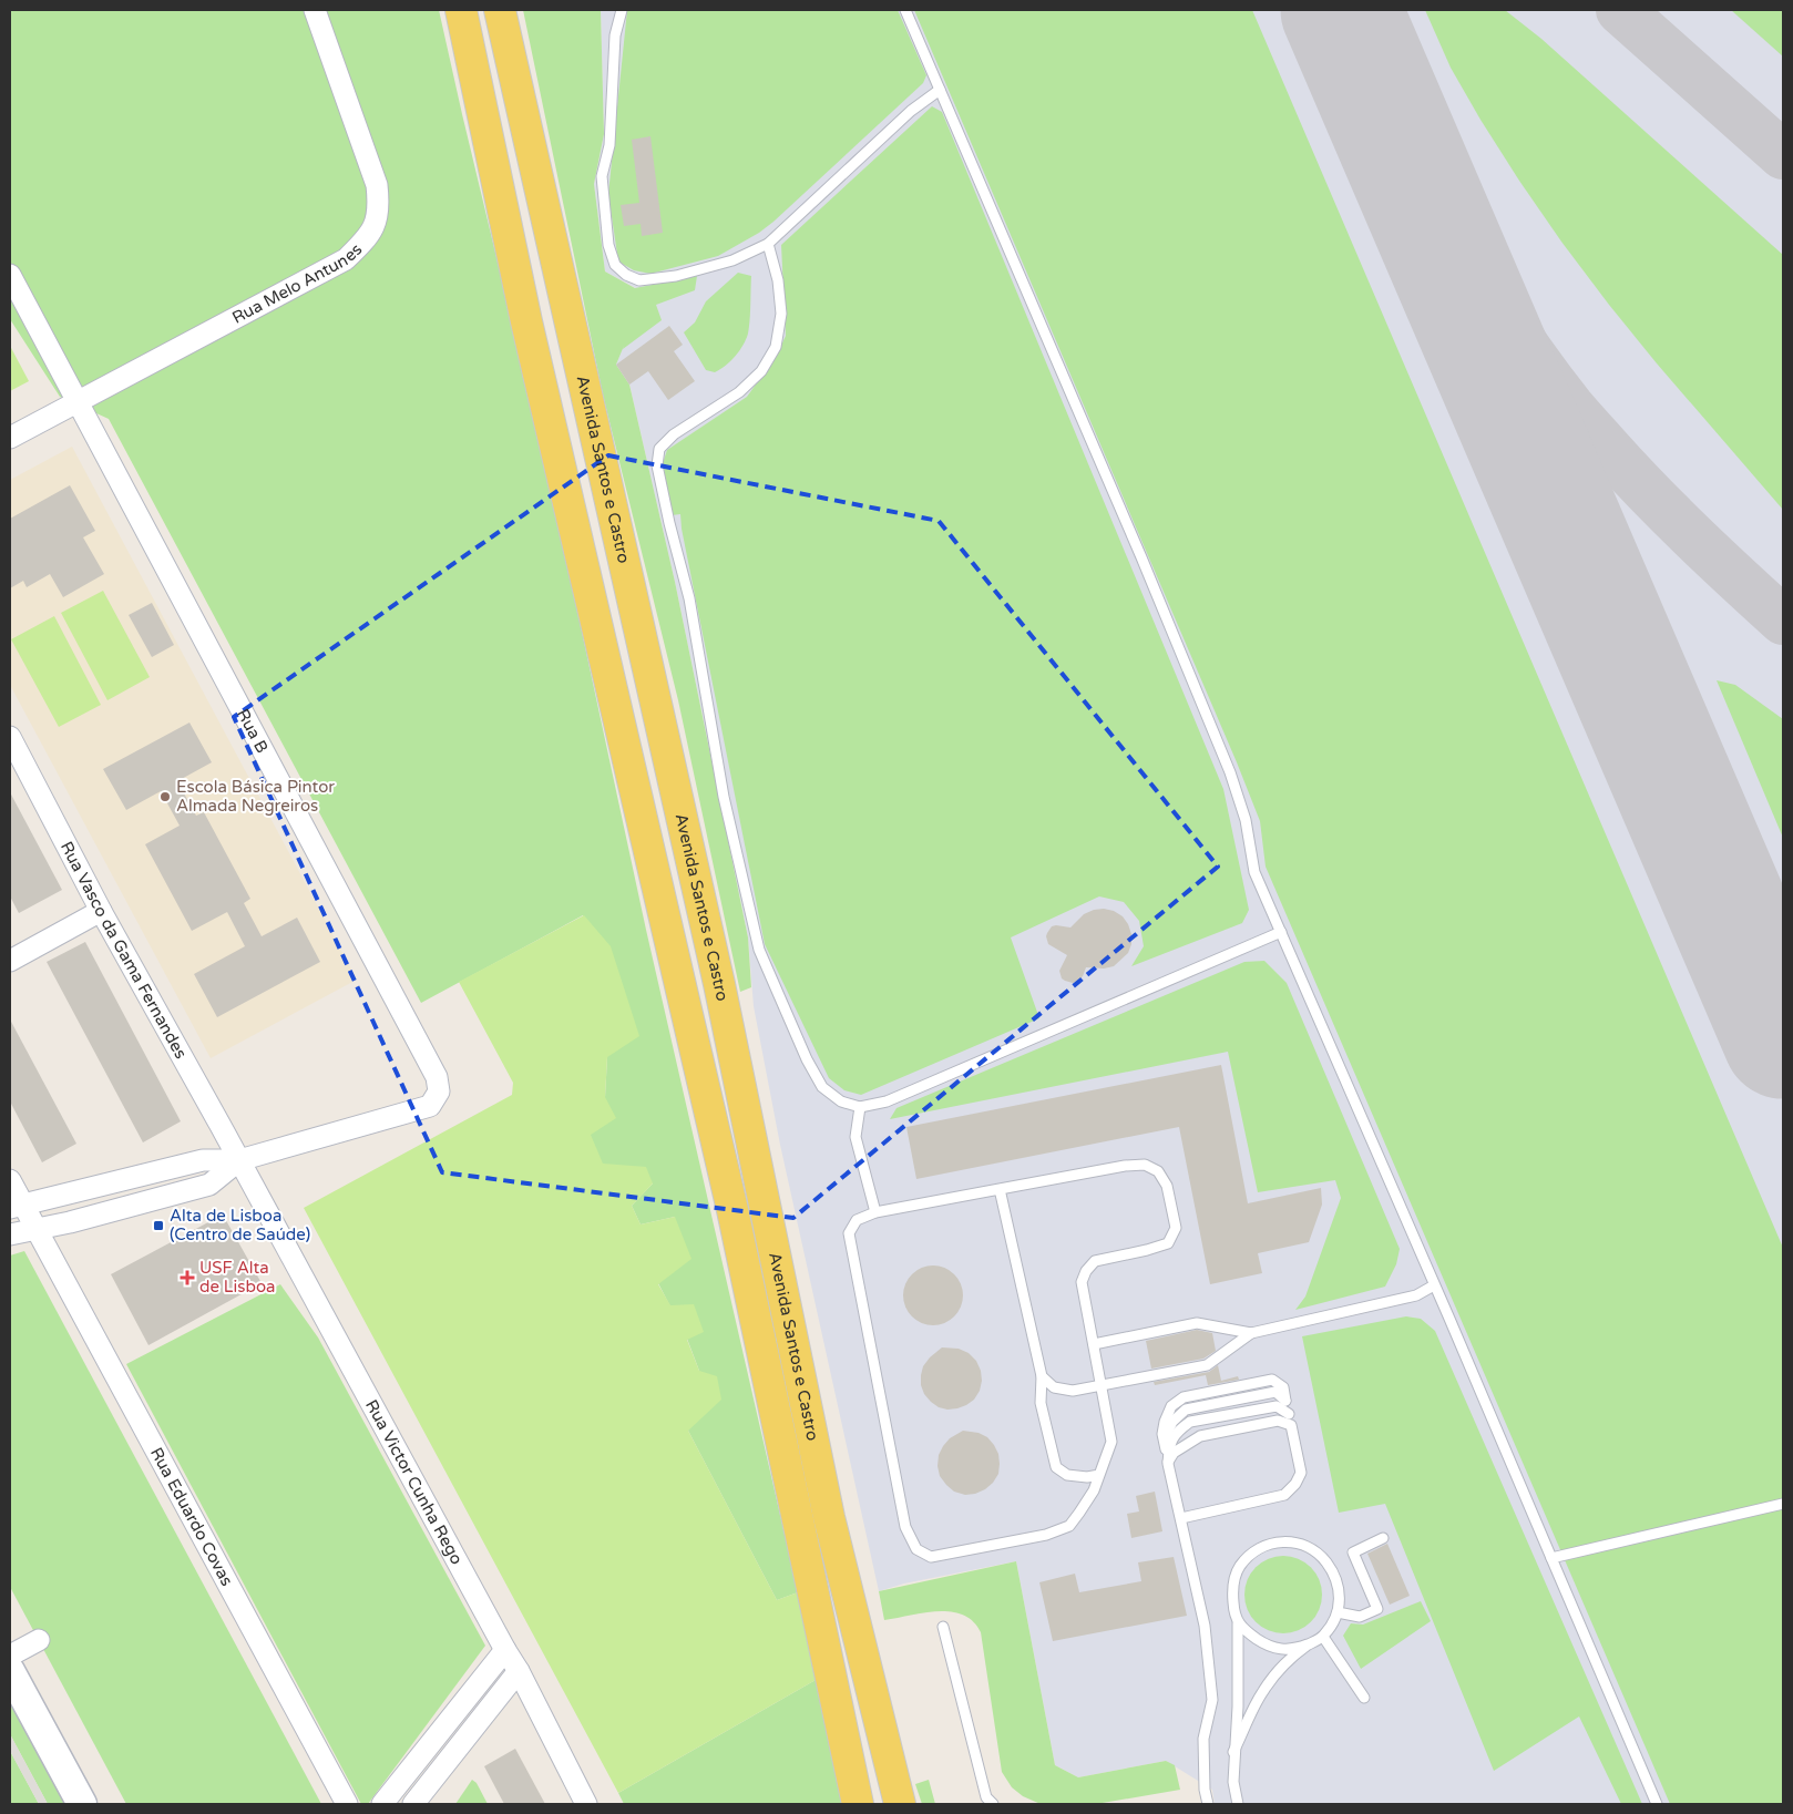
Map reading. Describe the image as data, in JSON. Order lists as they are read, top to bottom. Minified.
{"streets":{"main road":["Avenida Santos e Castro"],"street":["Rua Melo Antunes","Rua B","Rua Vasco da Gama Fernandes","Rua Victor Cunha Rego","Rua Eduardo Covas"]},"crossings":[["Rua Melo Antunes","Rua B"],["Rua B","Rua Vasco da Gama Fernandes"],["Rua B","Rua Victor Cunha Rego"],["Rua Vasco da Gama Fernandes","Rua Victor Cunha Rego"]],"places":{"other":["Escola Básica Pintor Almada Negreiros"],"transit":["Alta de Lisboa (Centro de Saúde)"],"health":["USF Alta de Lisboa"]}}
